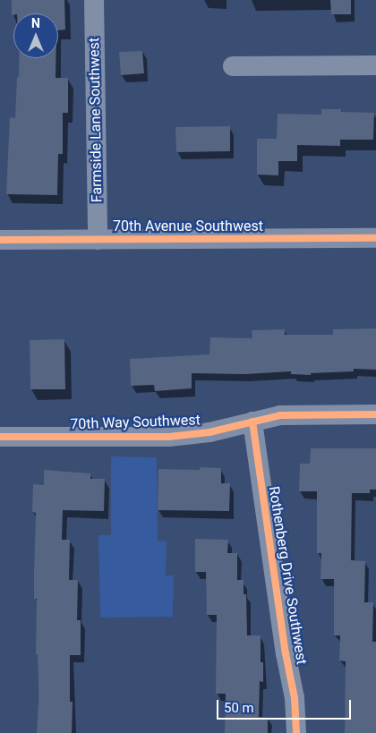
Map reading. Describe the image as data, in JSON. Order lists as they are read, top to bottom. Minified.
{"streets":{"street":["Farmside Lane Southwest","70th Avenue Southwest","70th Way Southwest","Rothenberg Drive Southwest"]},"crossings":[["Farmside Lane Southwest","70th Avenue Southwest"],["70th Way Southwest","Rothenberg Drive Southwest"]],"scale_bar":"50 m","north":"top"}
